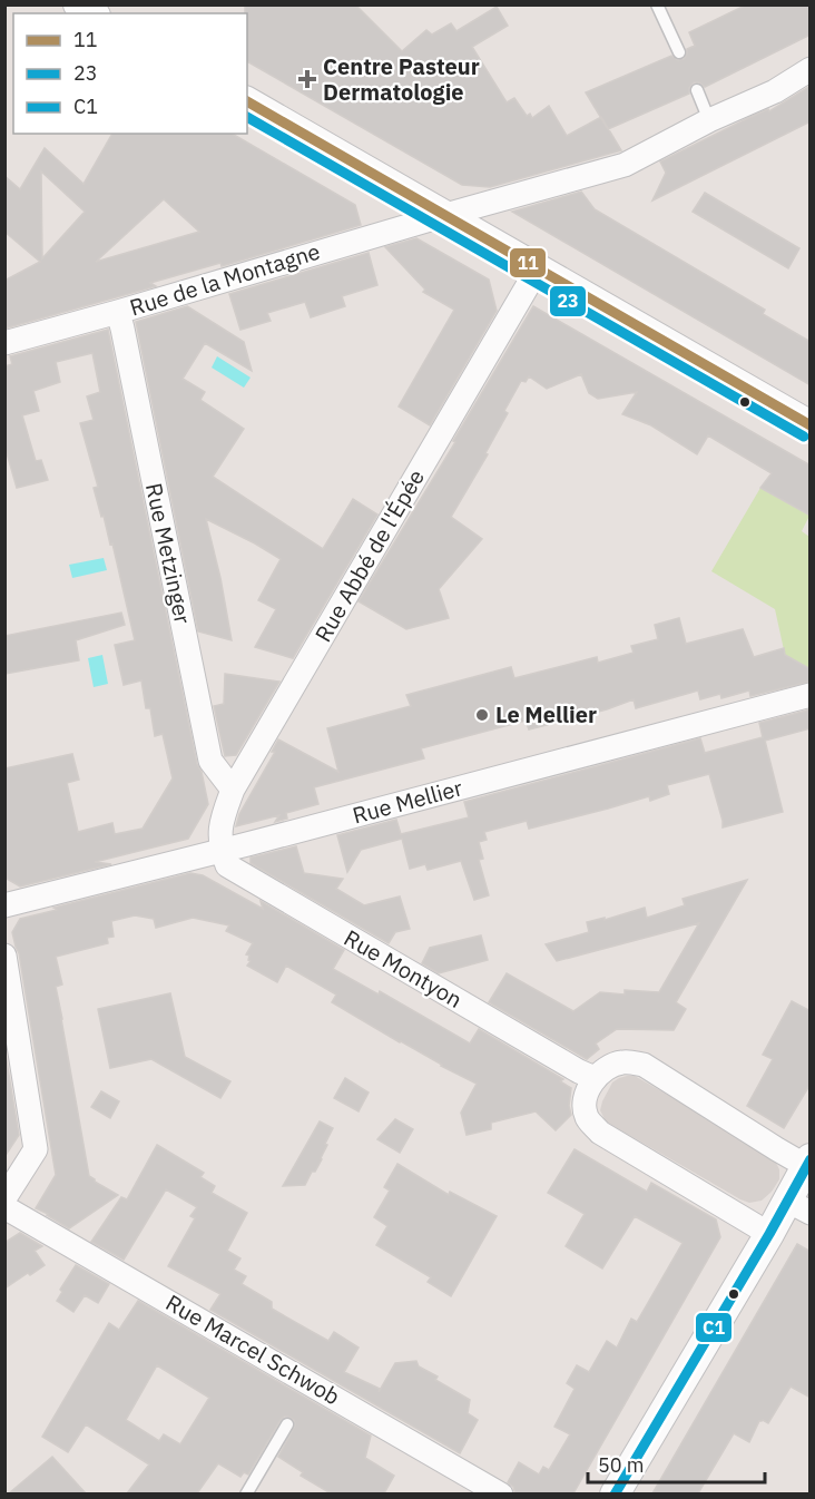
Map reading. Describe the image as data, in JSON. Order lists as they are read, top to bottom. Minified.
{"streets":{"street":["Rue de la Montagne","Rue Metzinger","Rue Abbé de l'Épée","Rue Mellier","Rue Montyon","Rue Marcel Schwob"]},"crossings":[["Rue de la Montagne","Rue Metzinger"],["Rue Metzinger","Rue Abbé de l'Épée"],["Rue Abbé de l'Épée","Rue Mellier"],["Rue Abbé de l'Épée","Rue Montyon"],["Rue Mellier","Rue Montyon"]],"places":{"health":["Centre Pasteur Dermatologie"],"other":["Le Mellier"]},"lines":["transit line 11","transit line 23","transit line C1"],"legend":["11","23","C1"],"scale_bar":"50 m"}
